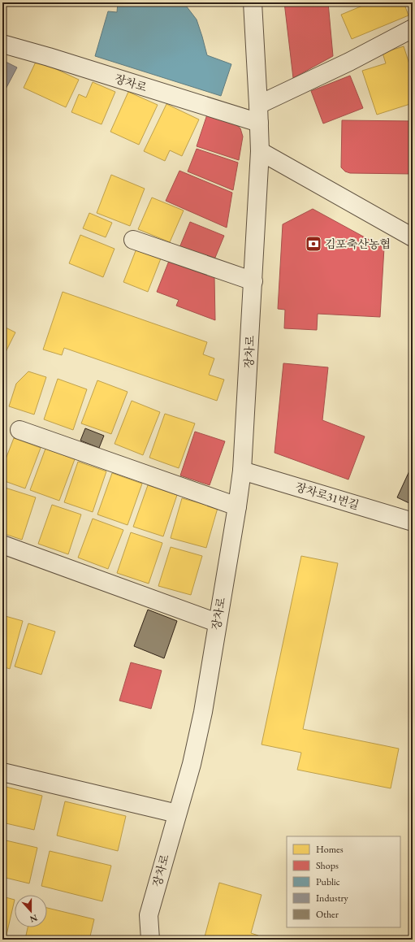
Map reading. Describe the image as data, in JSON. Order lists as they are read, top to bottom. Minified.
{"streets":{"street":["장차로","장차로31번길"]},"crossings":[["장차로","장차로31번길"]],"places":{"bank":["김포축산농협"]},"legend":["Homes","Shops","Public","Industry","Other"],"north":"bottom"}
